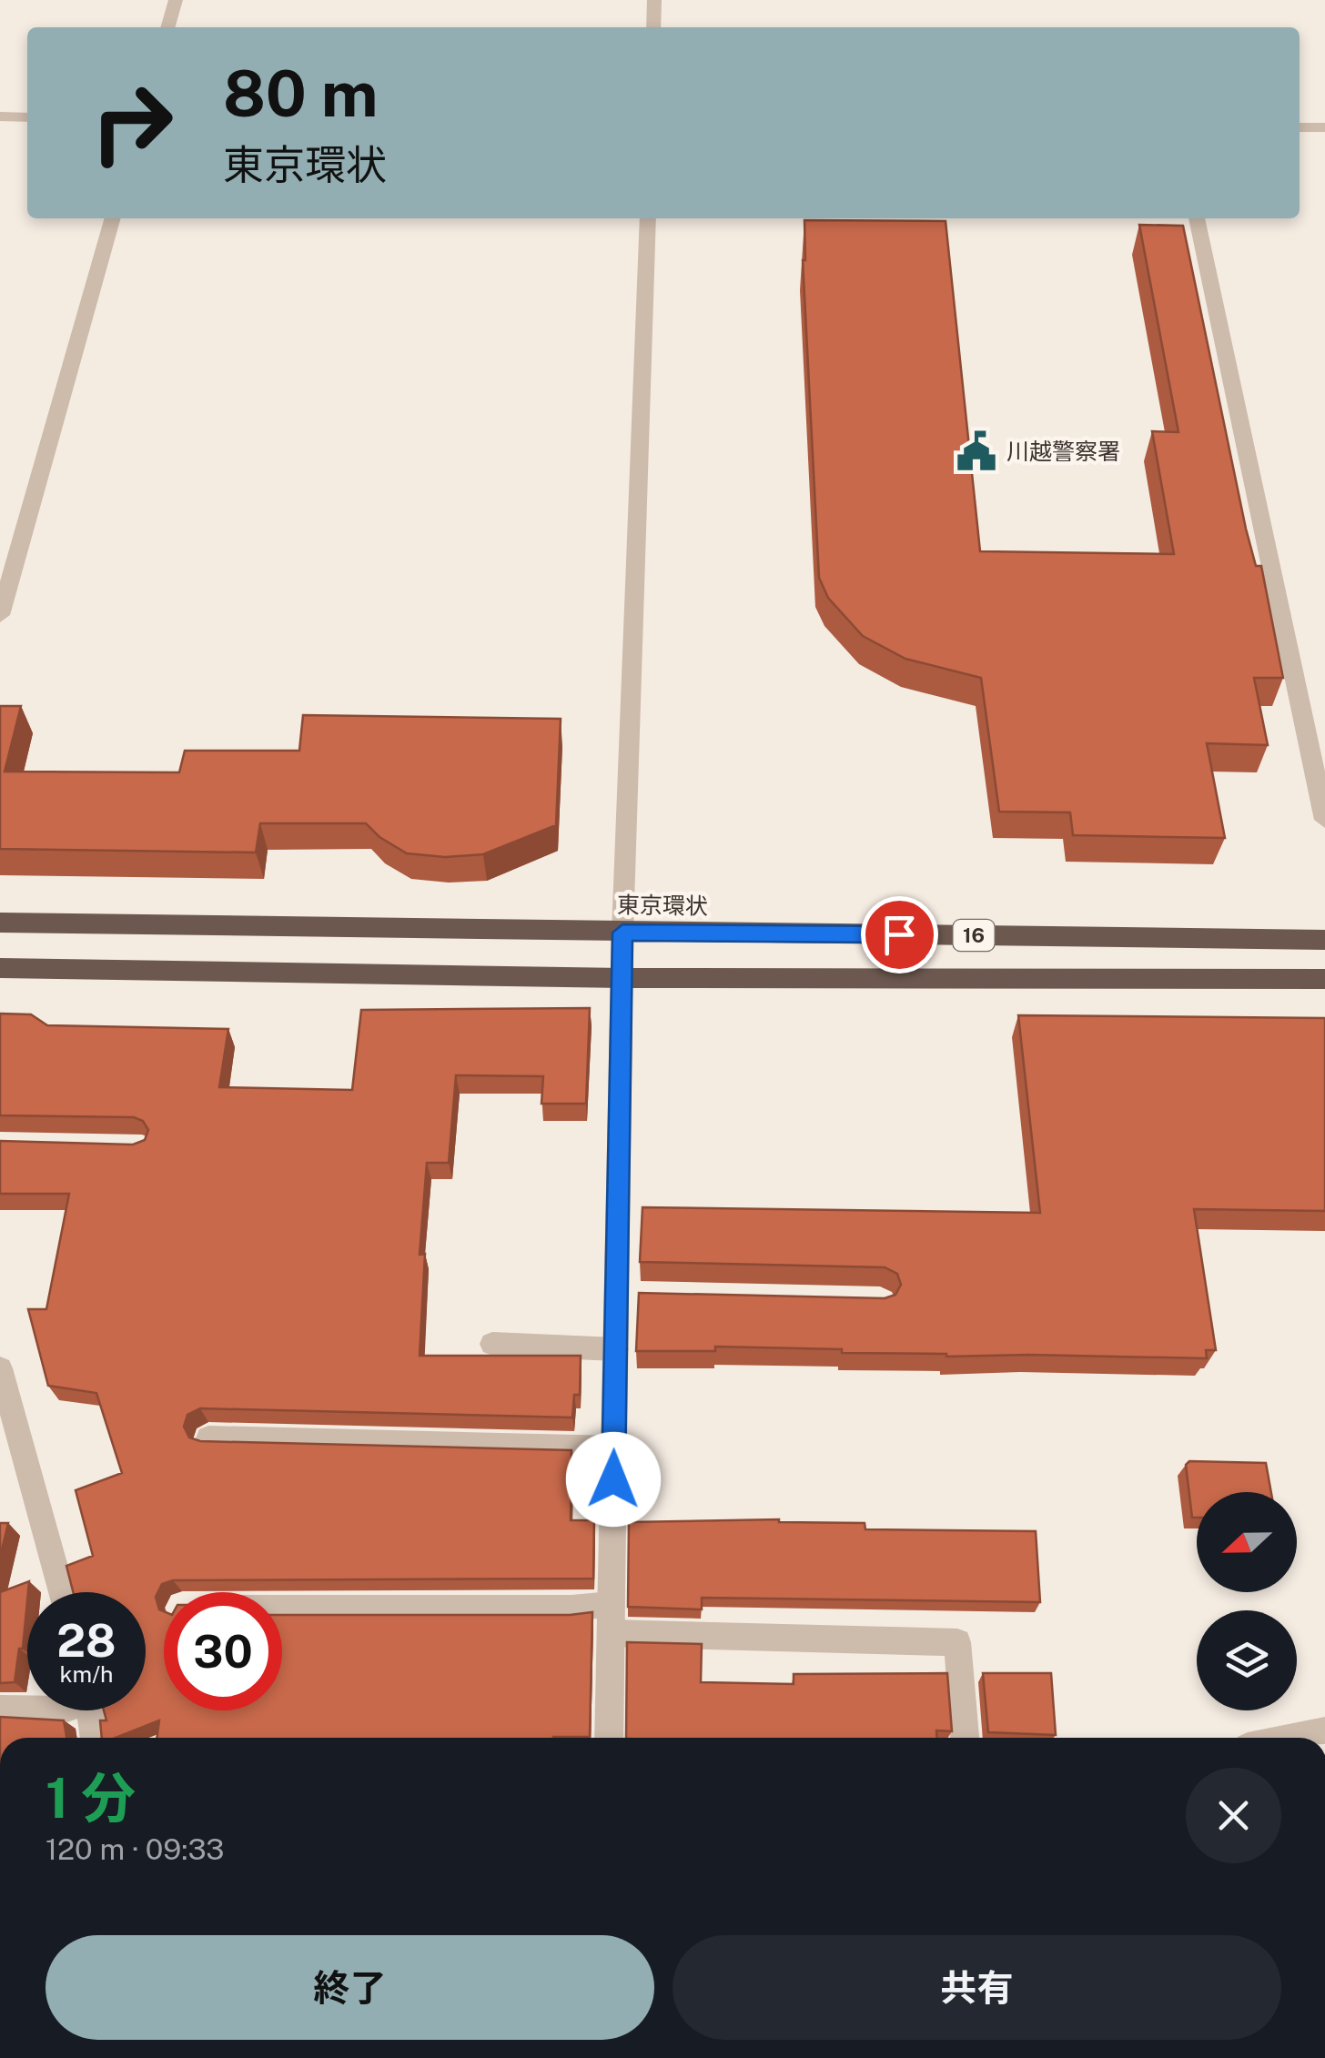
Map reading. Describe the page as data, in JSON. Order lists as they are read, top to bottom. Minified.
{"streets":{"highway":["東京環状","16"]},"places":{"public building":["川越警察署"]},"north":"left","page":{"turn":["80 m","東京環状"],"speed":"28 km/h","limit":"30","heading":["1 分","120 m · 09:33"],"buttons":["終了","共有"]}}
